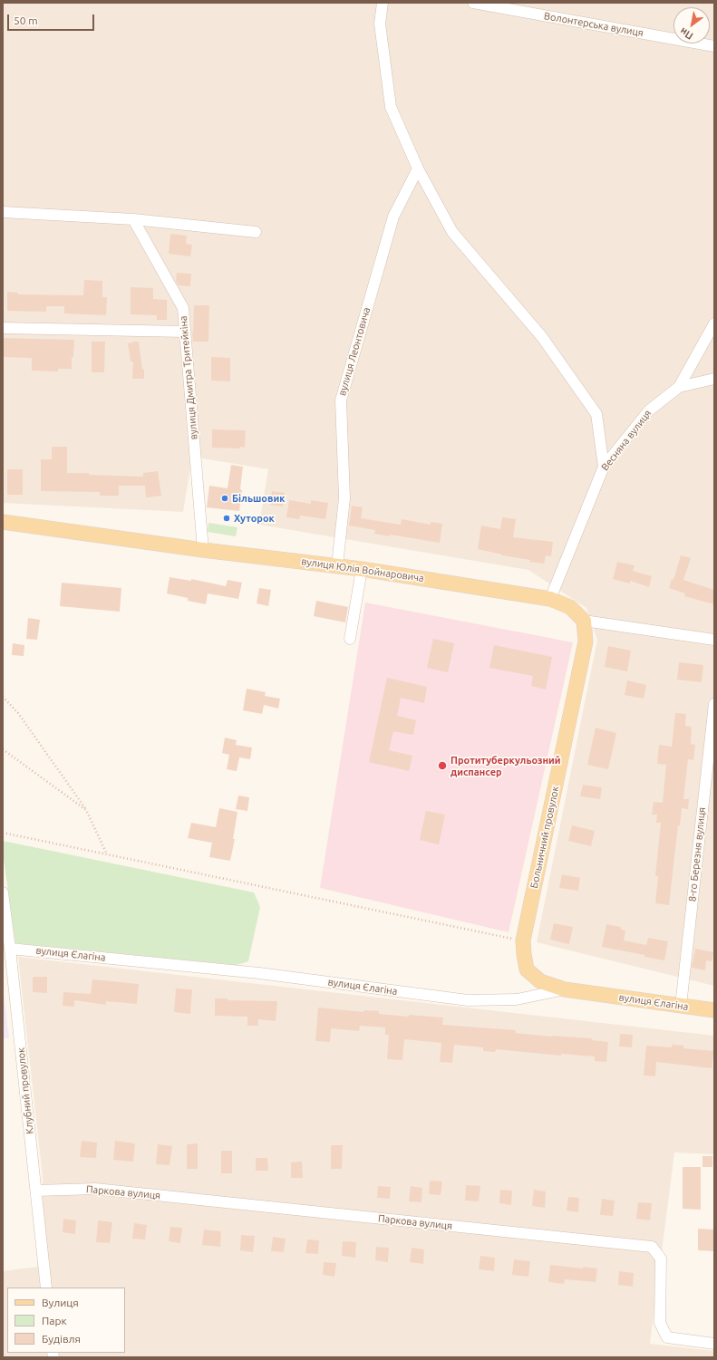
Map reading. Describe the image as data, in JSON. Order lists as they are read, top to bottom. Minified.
{"streets":{"main road":["вулиця Юлія Войнаровича","Больничний провулок","вулиця Єлагіна"],"street":["Волонтерська вулиця","вулиця Леонтовича","вулиця Дмитра Тритейкіна","Весняна вулиця","8-го Березня вулиця","Клубний провулок","Паркова вулиця"]},"crossings":[["вулиця Леонтовича","вулиця Юлія Войнаровича"],["вулиця Дмитра Тритейкіна","вулиця Юлія Войнаровича"],["Весняна вулиця","вулиця Юлія Войнаровича"],["вулиця Юлія Войнаровича","Больничний провулок"],["Больничний провулок","вулиця Єлагіна"],["8-го Березня вулиця","вулиця Єлагіна"],["вулиця Єлагіна","Клубний провулок"],["Клубний провулок","Паркова вулиця"]],"places":["Більшовик","Хуторок","Протитуберкульозний диспансер"],"legend":["Вулиця","Парк","Будівля"],"scale_bar":"50 m","north":"bottom left"}
